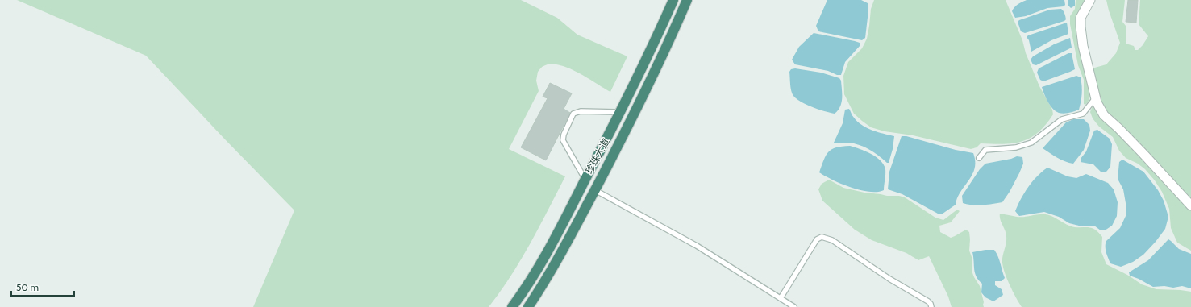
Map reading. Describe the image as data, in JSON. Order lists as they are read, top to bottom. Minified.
{"streets":{"highway":["珍珠大道"]},"scale_bar":"50 m"}
